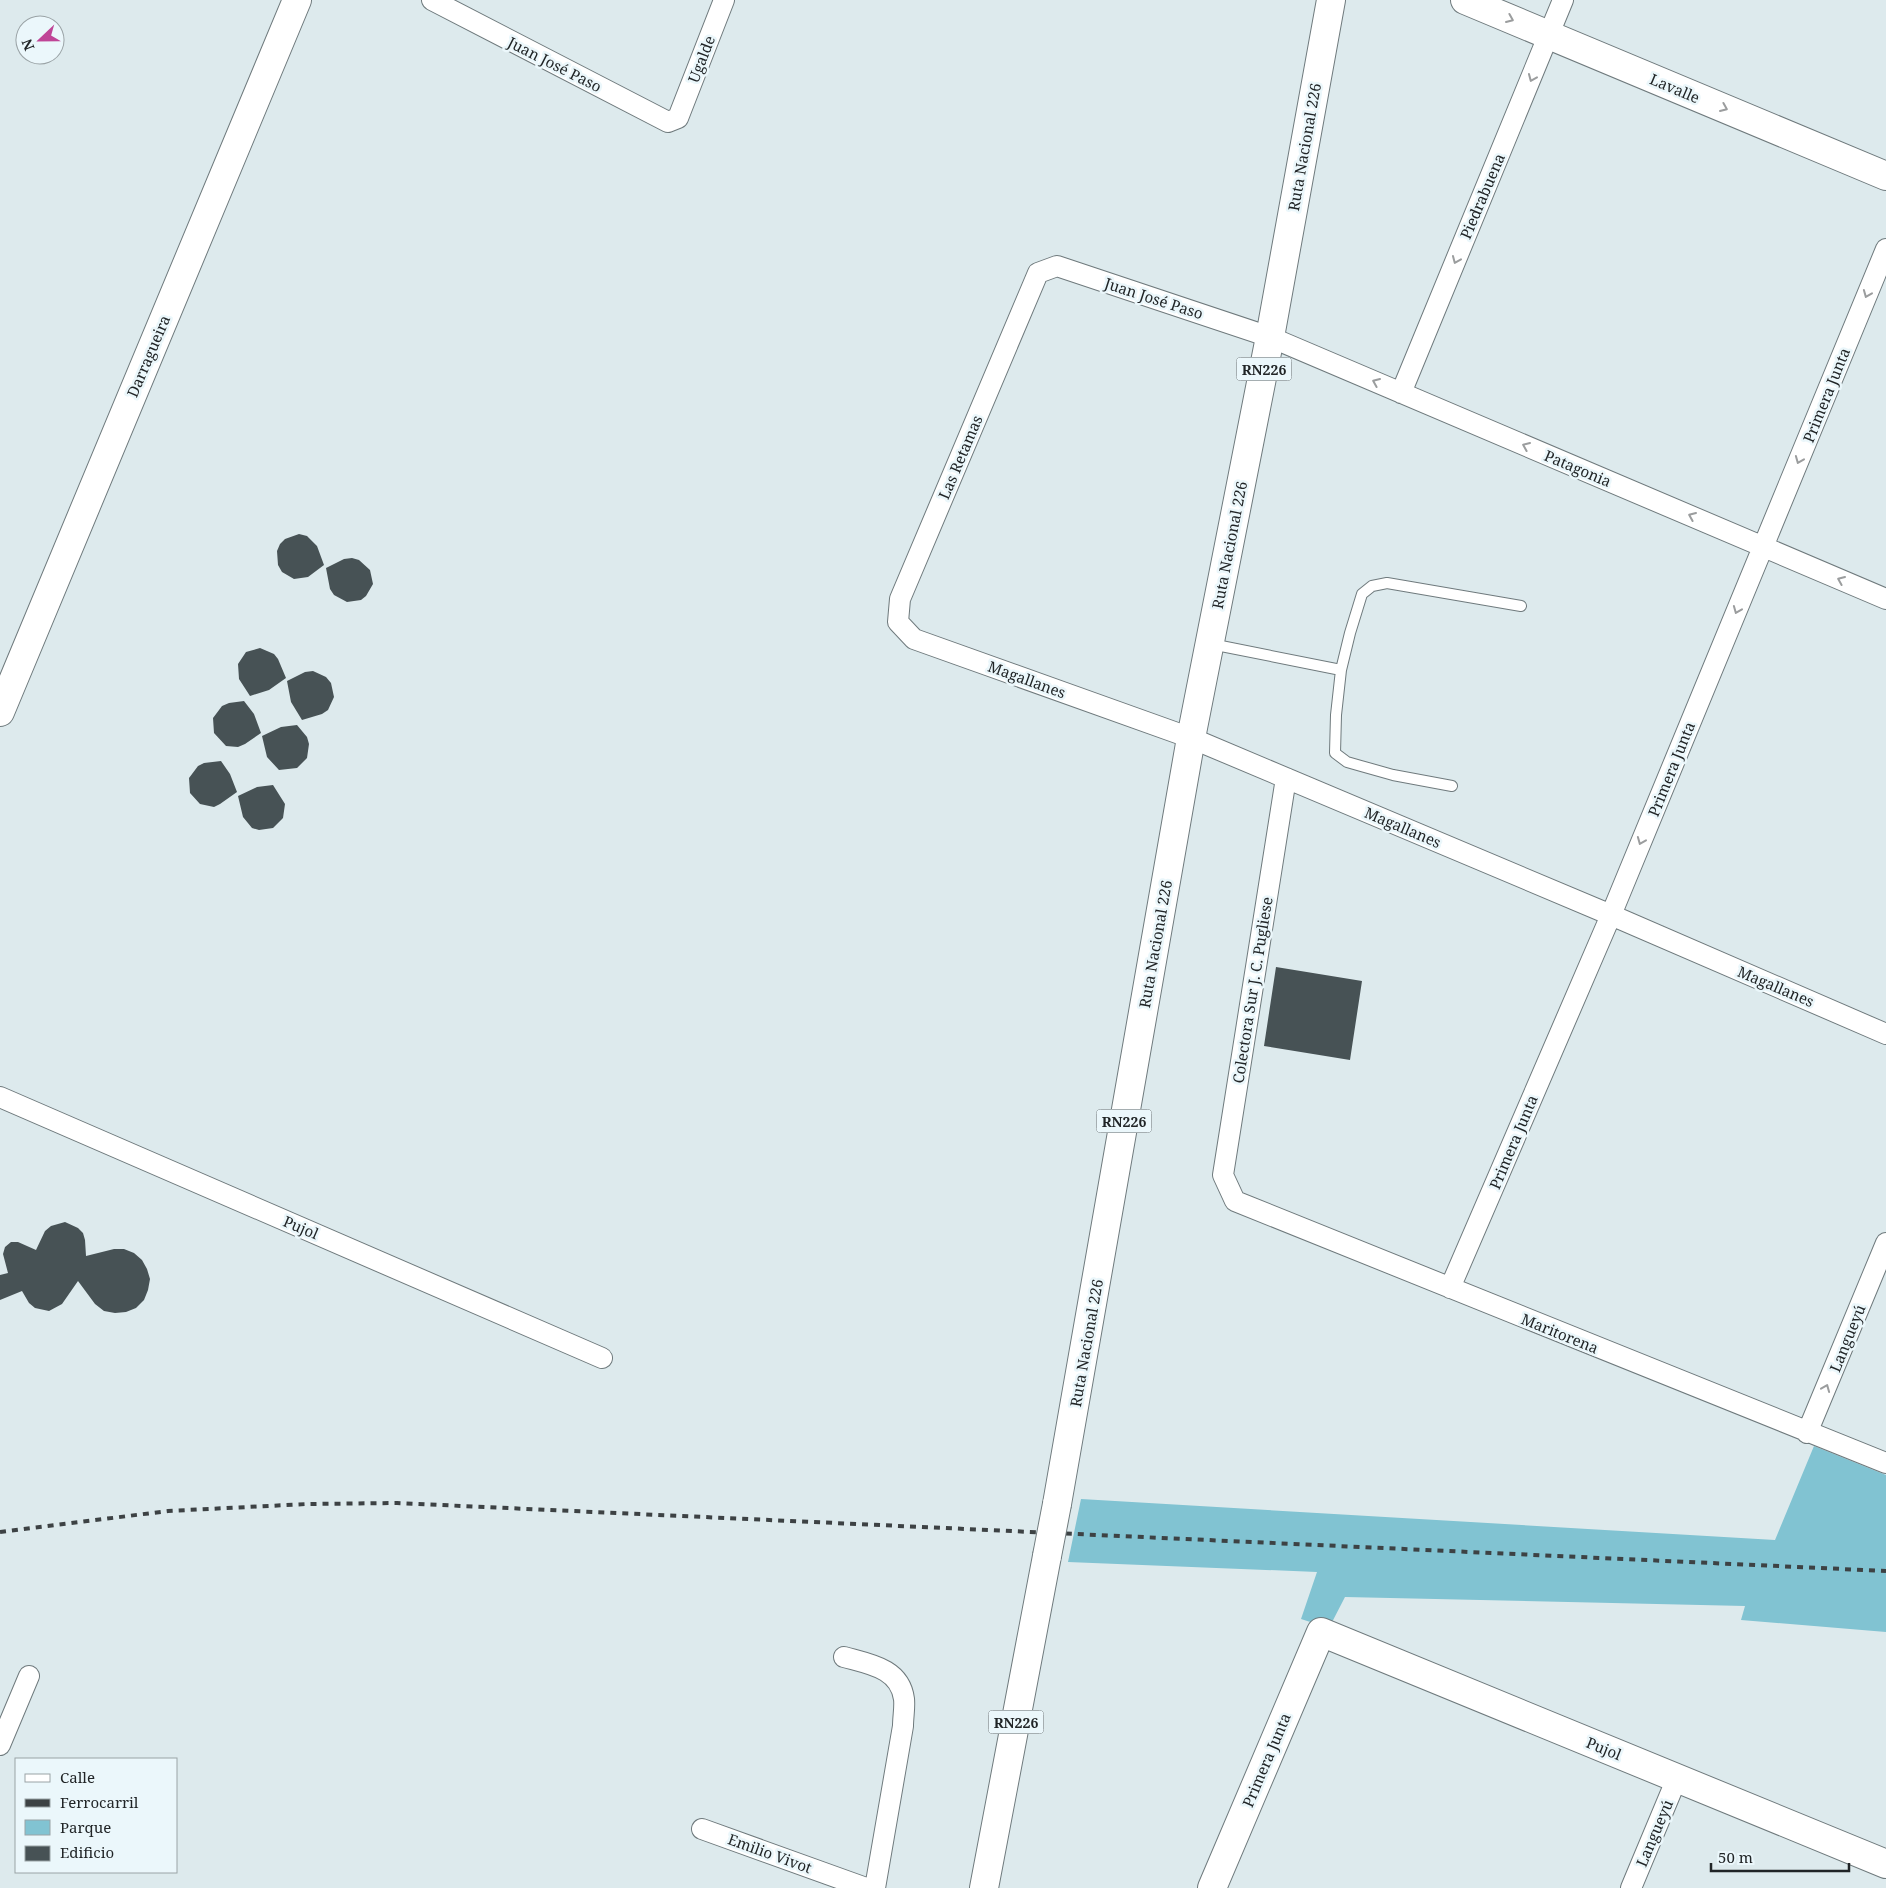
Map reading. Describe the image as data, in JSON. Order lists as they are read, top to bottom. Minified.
{"streets":{"main road":["Lavalle","Ruta Nacional 226","Darragueira","RN226","Primera Junta","Pujol"],"street":["Ugalde","Juan José Paso","Piedrabuena","Las Retamas","Patagonia","Magallanes","Colectora Sur J. C. Pugliese","Maritorena","Langueyú","Emilio Vivot"]},"crossings":[["Ugalde","Juan José Paso"],["Juan José Paso","Ruta Nacional 226"],["Juan José Paso","Las Retamas"],["Juan José Paso","Patagonia"],["Lavalle","Piedrabuena"],["Ruta Nacional 226","Patagonia"],["Ruta Nacional 226","Magallanes"],["Piedrabuena","Patagonia"],["Primera Junta","Patagonia"],["Primera Junta","Magallanes"],["Primera Junta","Pujol"],["Primera Junta","Maritorena"],["Las Retamas","Magallanes"],["Magallanes","Colectora Sur J. C. Pugliese"],["Colectora Sur J. C. Pugliese","Maritorena"],["Pujol","Langueyú"],["Maritorena","Langueyú"]],"one_way":["Lavalle","Piedrabuena","Primera Junta","Patagonia","Langueyú"],"legend":["Calle","Ferrocarril","Parque","Edificio"],"scale_bar":"50 m","north":"left"}
